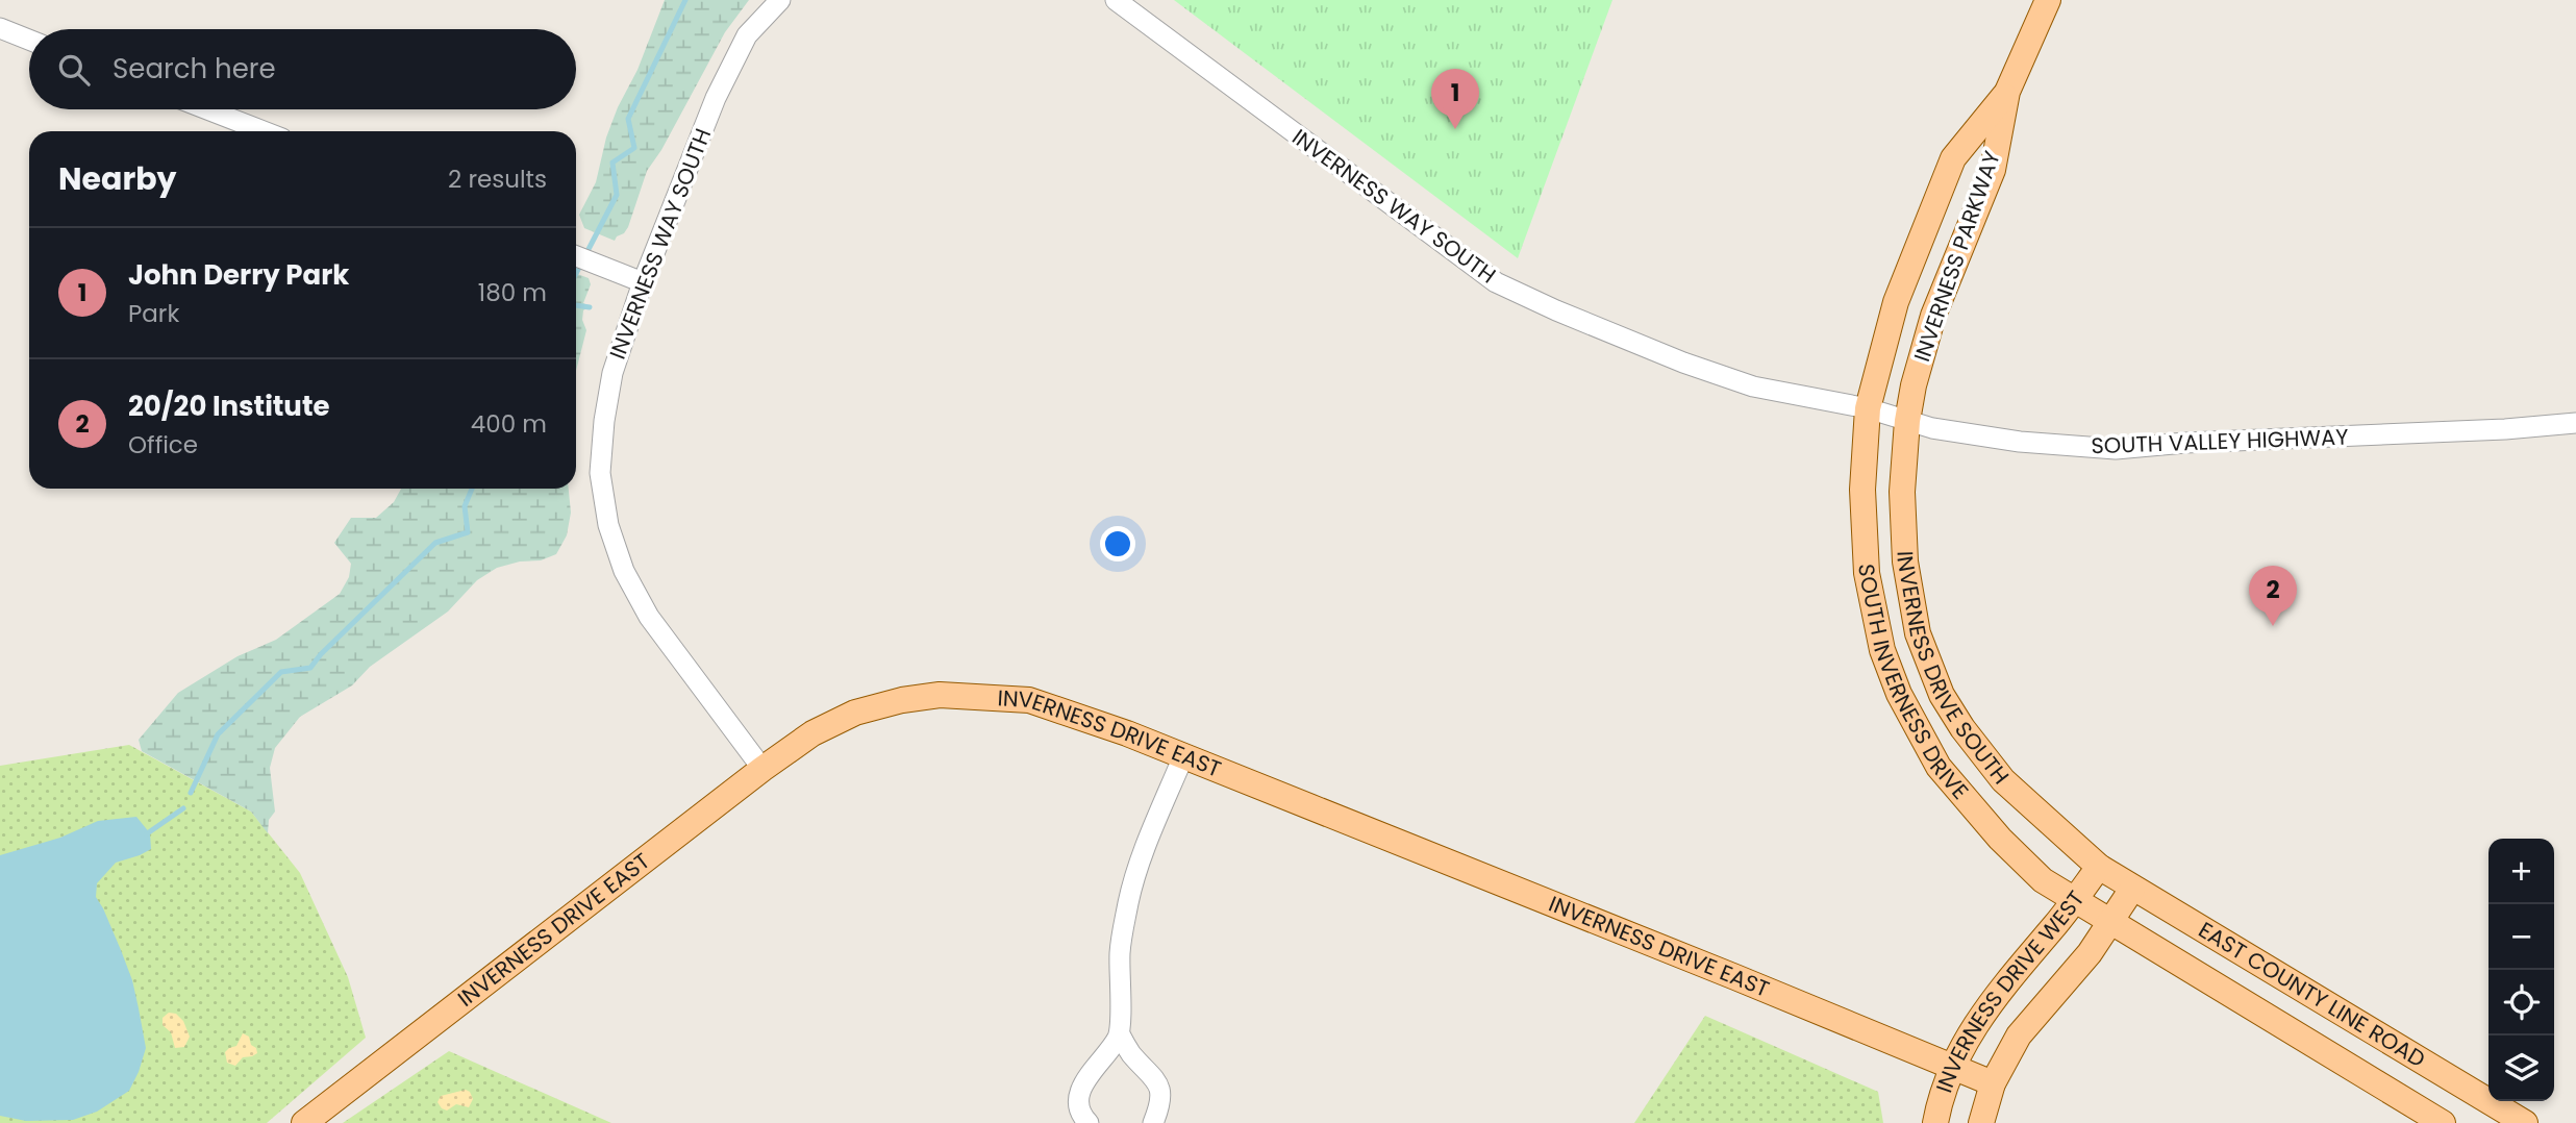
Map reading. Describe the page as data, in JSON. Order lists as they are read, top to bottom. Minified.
{"streets":{"main road":["INVERNESS PARKWAY","INVERNESS DRIVE SOUTH","SOUTH INVERNESS DRIVE","INVERNESS DRIVE EAST","INVERNESS DRIVE WEST","EAST COUNTY LINE ROAD"],"street":["INVERNESS WAY SOUTH","SOUTH VALLEY HIGHWAY"]},"crossings":[["INVERNESS WAY SOUTH","INVERNESS PARKWAY"],["INVERNESS WAY SOUTH","SOUTH VALLEY HIGHWAY"],["INVERNESS WAY SOUTH","SOUTH INVERNESS DRIVE"],["INVERNESS WAY SOUTH","INVERNESS DRIVE EAST"],["INVERNESS PARKWAY","SOUTH VALLEY HIGHWAY"],["INVERNESS PARKWAY","INVERNESS DRIVE SOUTH"],["INVERNESS PARKWAY","SOUTH INVERNESS DRIVE"],["SOUTH VALLEY HIGHWAY","INVERNESS DRIVE SOUTH"],["SOUTH VALLEY HIGHWAY","SOUTH INVERNESS DRIVE"],["INVERNESS DRIVE SOUTH","INVERNESS DRIVE WEST"],["INVERNESS DRIVE SOUTH","EAST COUNTY LINE ROAD"],["SOUTH INVERNESS DRIVE","INVERNESS DRIVE WEST"],["SOUTH INVERNESS DRIVE","EAST COUNTY LINE ROAD"],["INVERNESS DRIVE EAST","INVERNESS DRIVE WEST"],["INVERNESS DRIVE WEST","EAST COUNTY LINE ROAD"]],"page":{"search":"Search here","pins":["1","2"],"heading":["Nearby","2 results"],"list":[{"mark":"1","name":"John Derry Park","note":"Park","value":"180 m"},{"mark":"2","name":"20/20 Institute","note":"Office","value":"400 m"}],"map_buttons":["+","−"]}}
